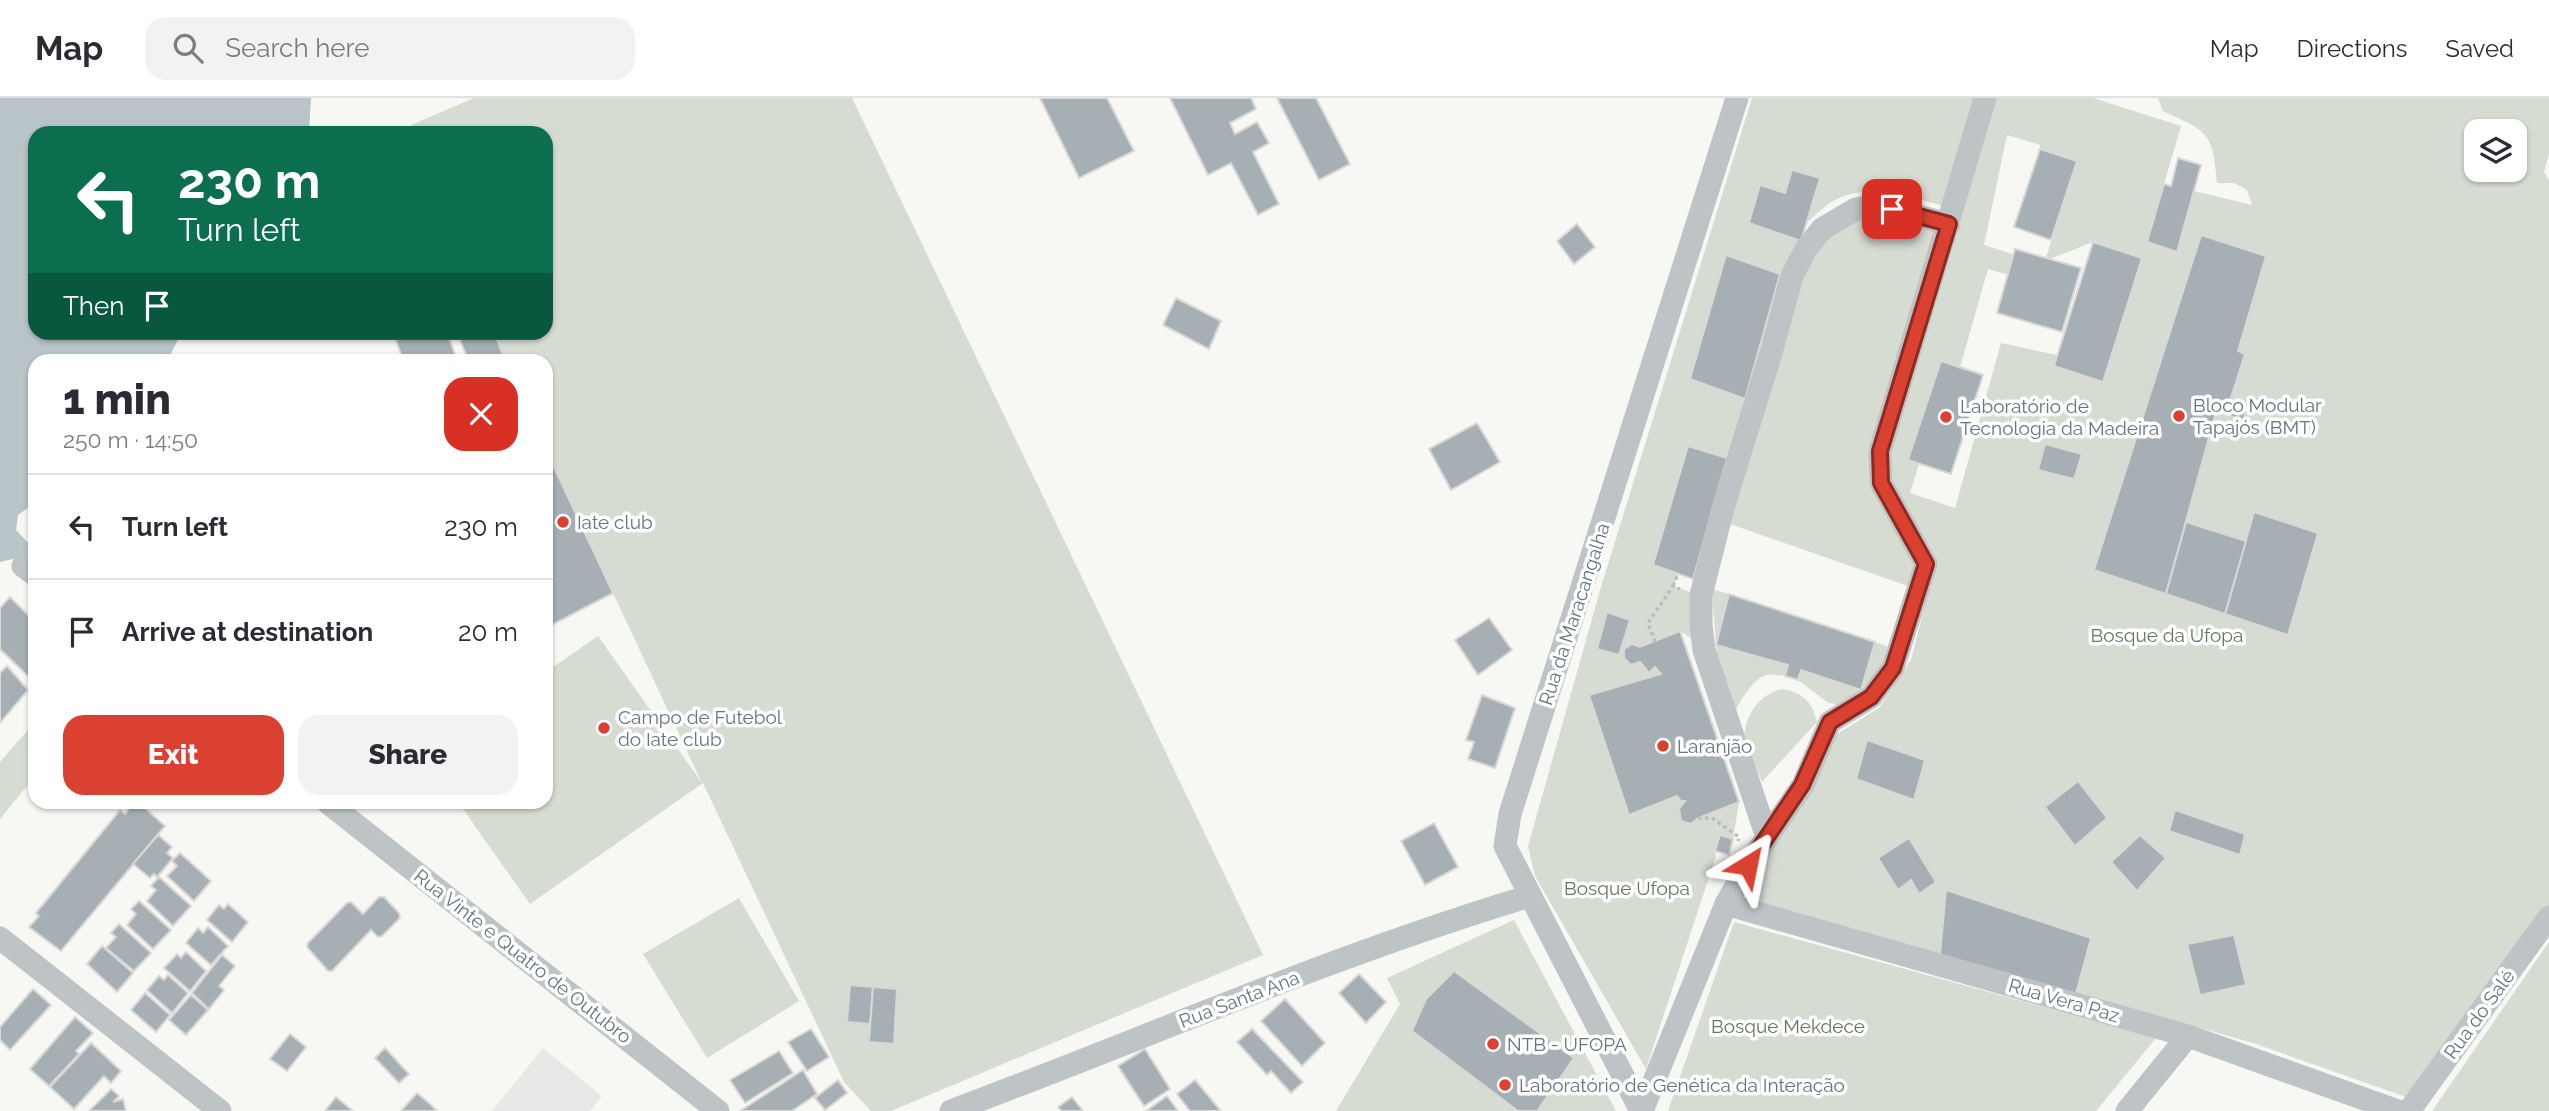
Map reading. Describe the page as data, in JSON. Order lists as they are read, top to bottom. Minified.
{"streets":{"street":["Rua da Maracangalha","Rua Vinte e Quatro de Outubro","Rua Santa Ana","Rua Vera Paz","Rua do Salé"]},"crossings":[["Rua da Maracangalha","Rua Santa Ana"]],"parks":["Bosque da Ufopa","Bosque Ufopa","Bosque Mekdece"],"places":["Bloco Modular Tapajós (BMT)","Laboratório de Tecnologia da Madeira","Iate club","Campo de Futebol do Iate club","Laranjão","NTB - UFOPA","Laboratório de Genética da Interação"],"page":{"header":"Map","search":"Search here","nav":["Map","Directions","Saved"],"turn":["230 m","Turn left"],"then":"Then","heading":["1 min","250 m · 14:50"],"list":[{"name":"Turn left","value":"230 m"},{"name":"Arrive at destination","value":"20 m"}],"buttons":["Exit","Share"]}}
